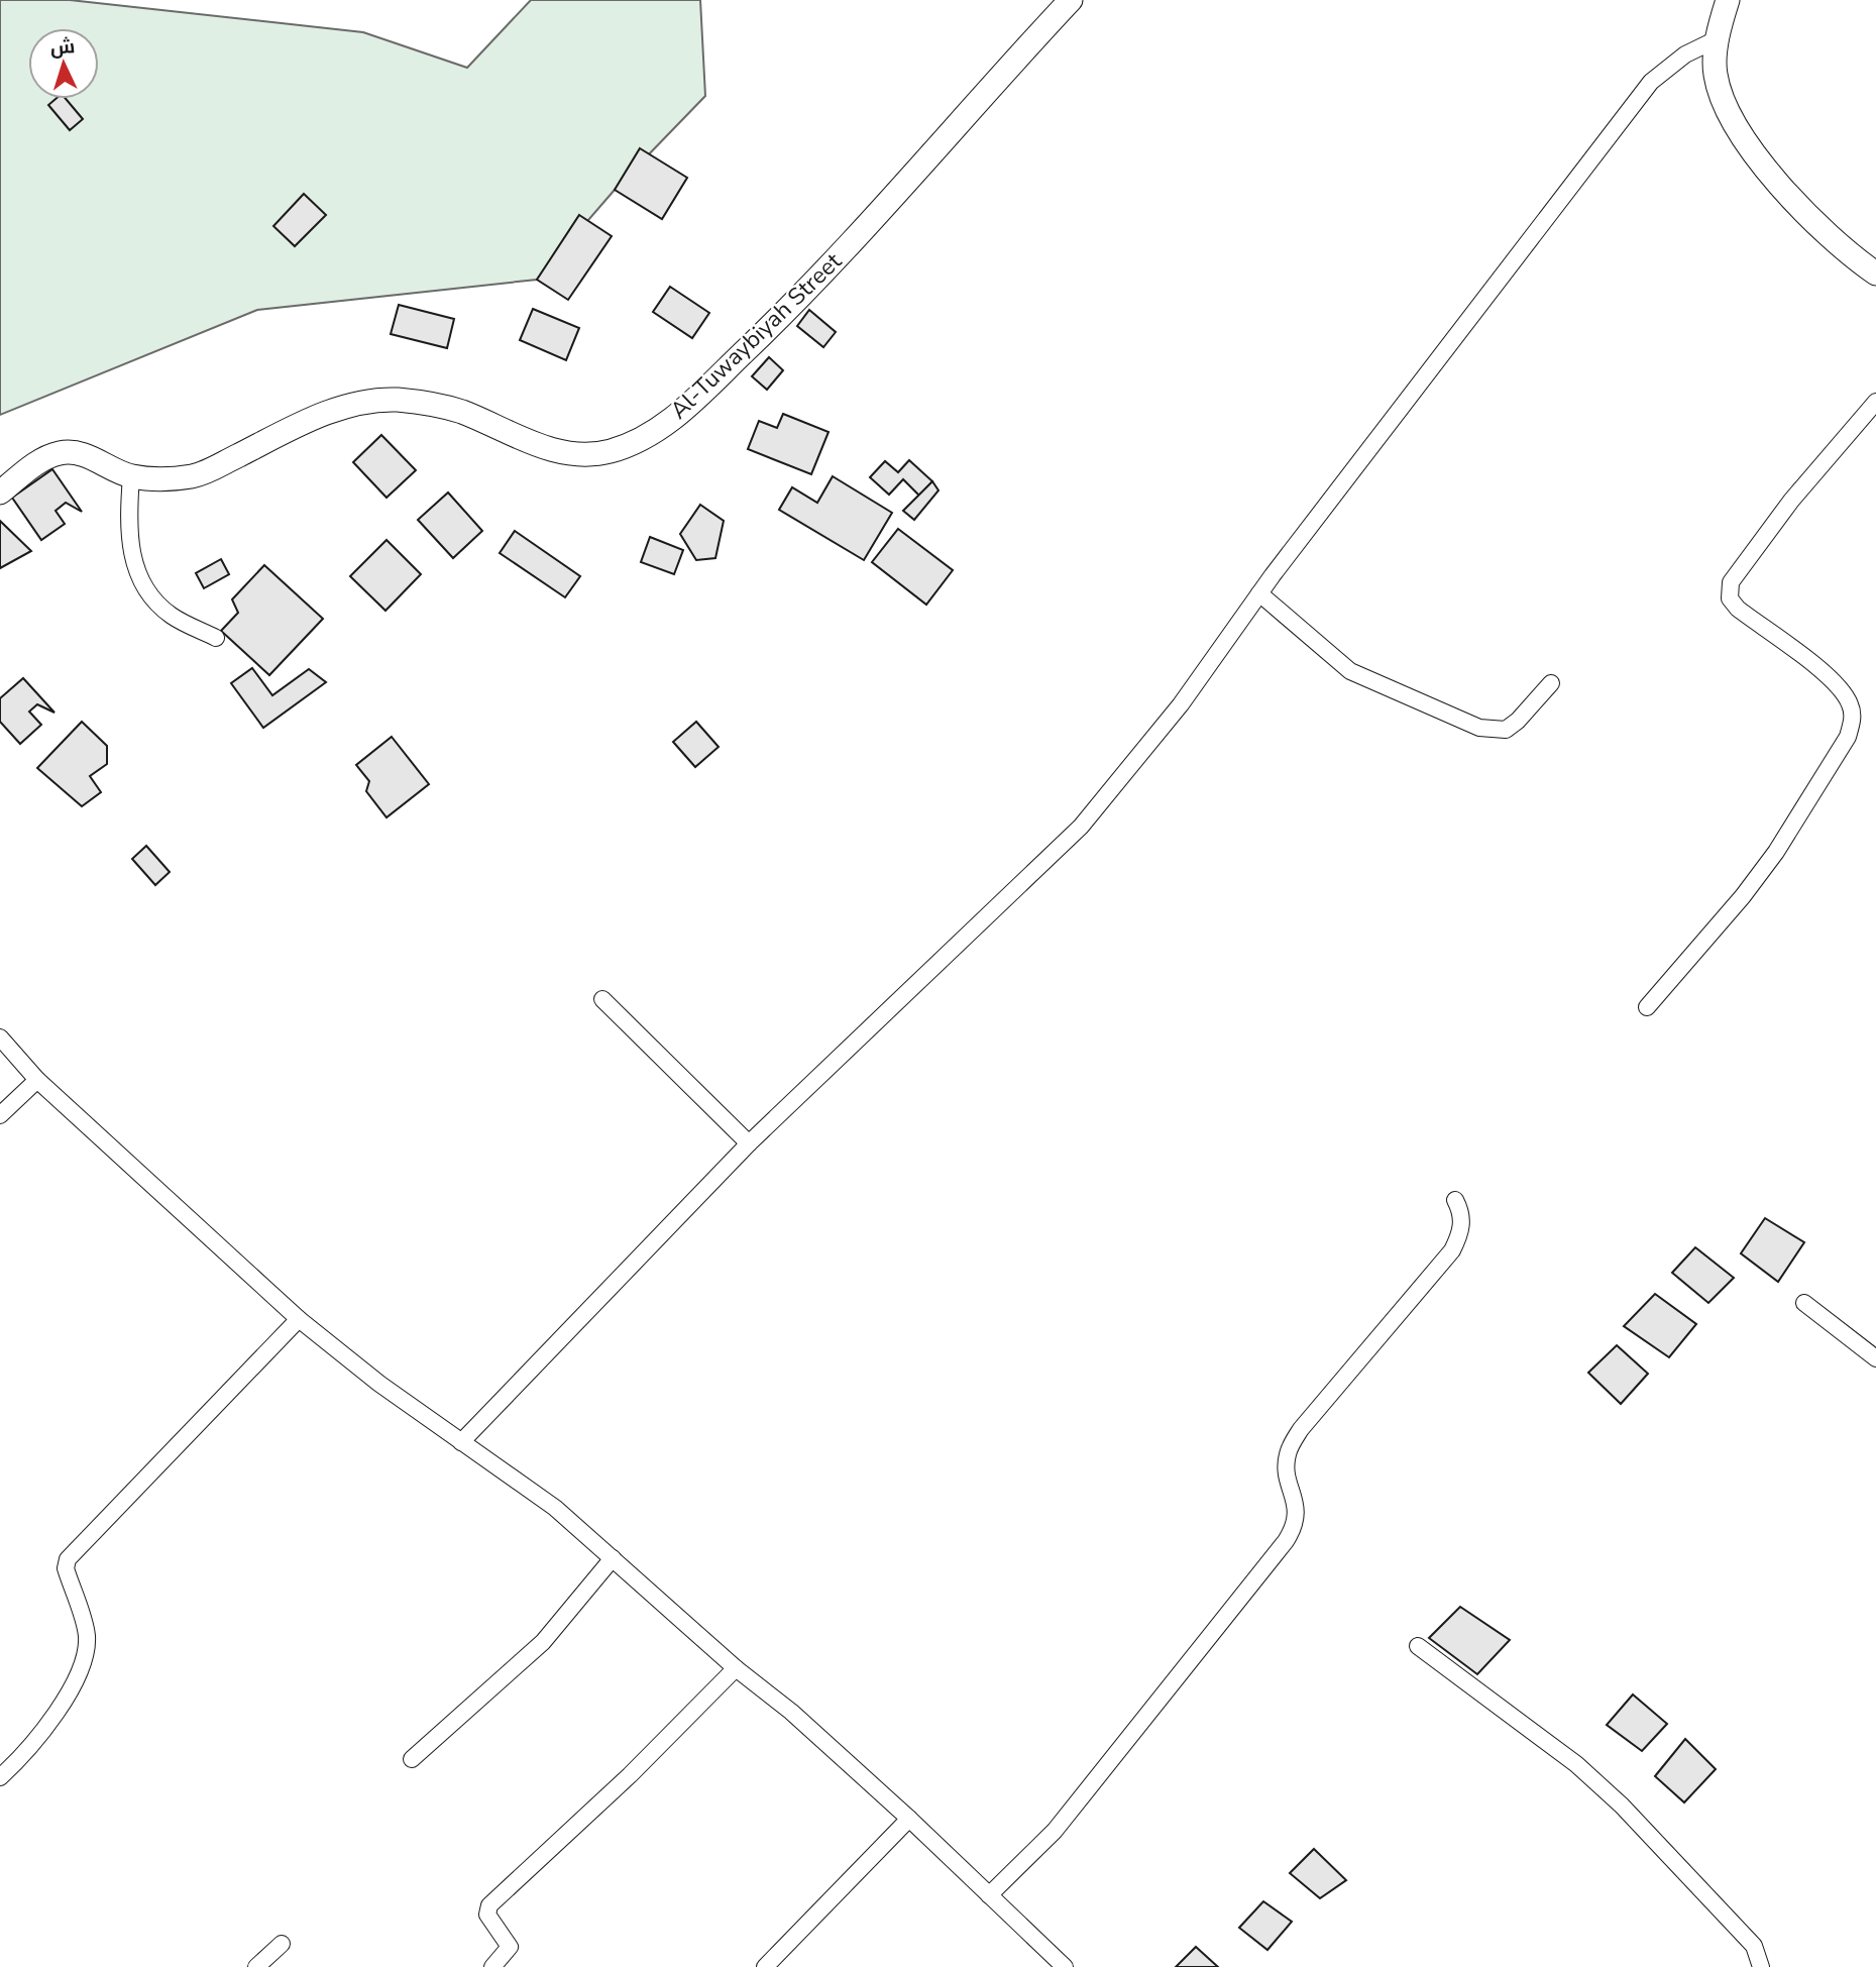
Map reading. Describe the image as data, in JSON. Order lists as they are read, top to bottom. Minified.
{"streets":{"street":["Al-Tuwaybiyah Street"]},"north":"top"}
